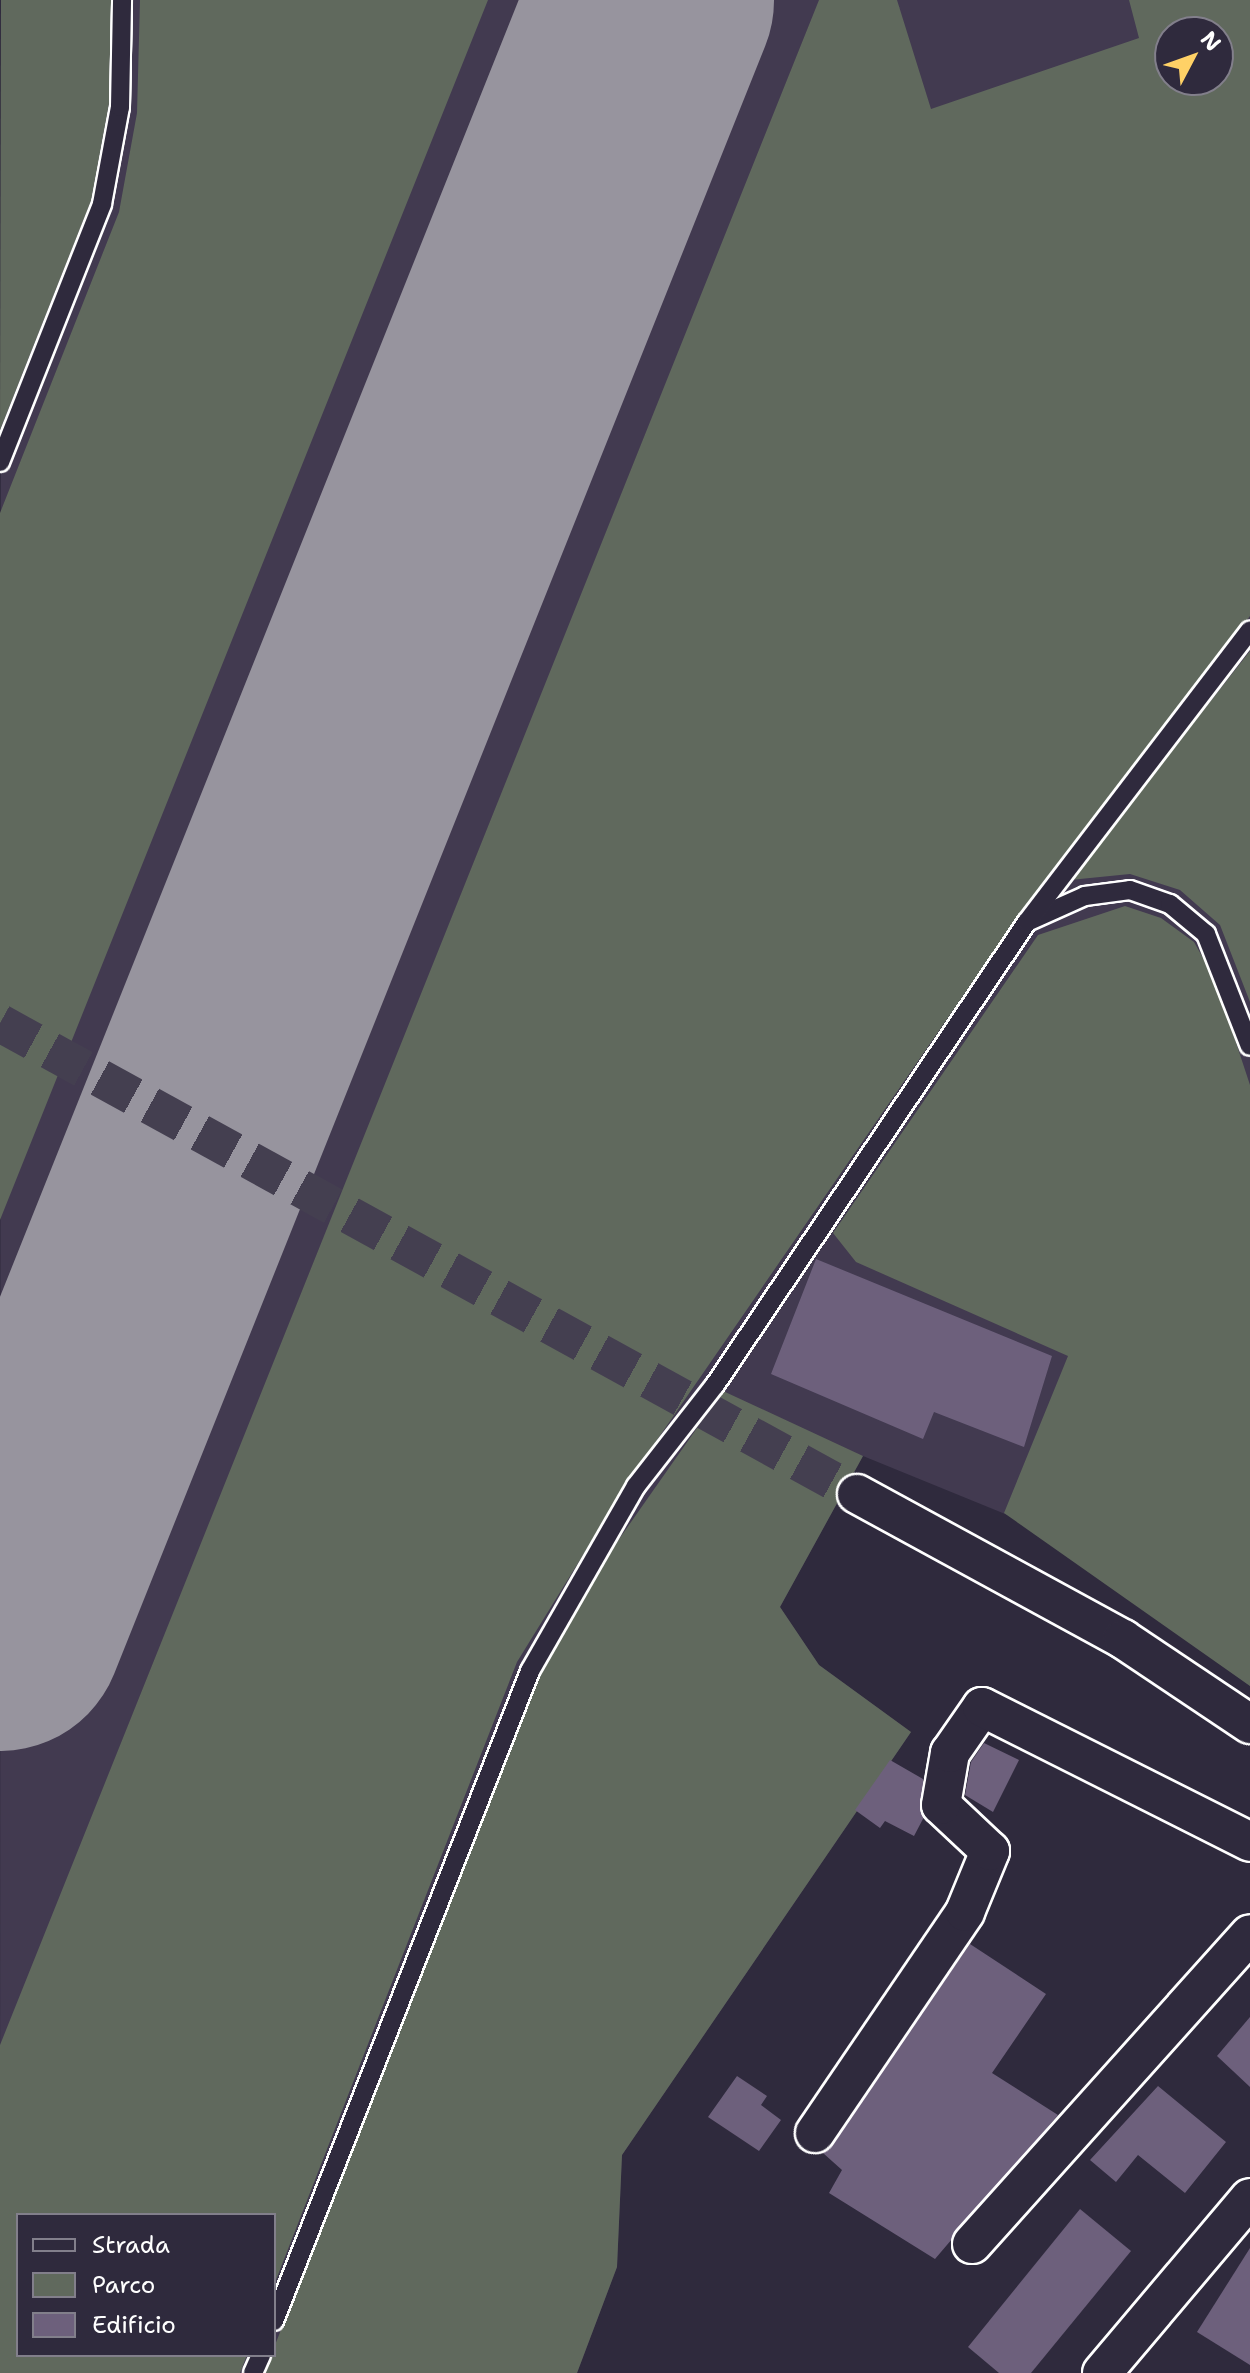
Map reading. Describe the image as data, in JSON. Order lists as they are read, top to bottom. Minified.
{"legend":["Strada","Parco","Edificio"],"north":"top right"}
